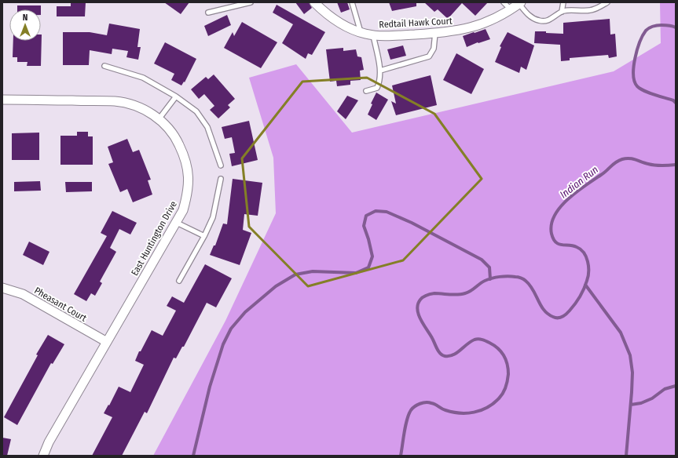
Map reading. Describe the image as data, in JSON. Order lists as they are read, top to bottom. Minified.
{"streets":{"street":["Redtail Hawk Court","East Huntington Drive","Pheasant Court"]},"crossings":[["East Huntington Drive","Pheasant Court"]],"water":["Indian Run"],"north":"top"}
